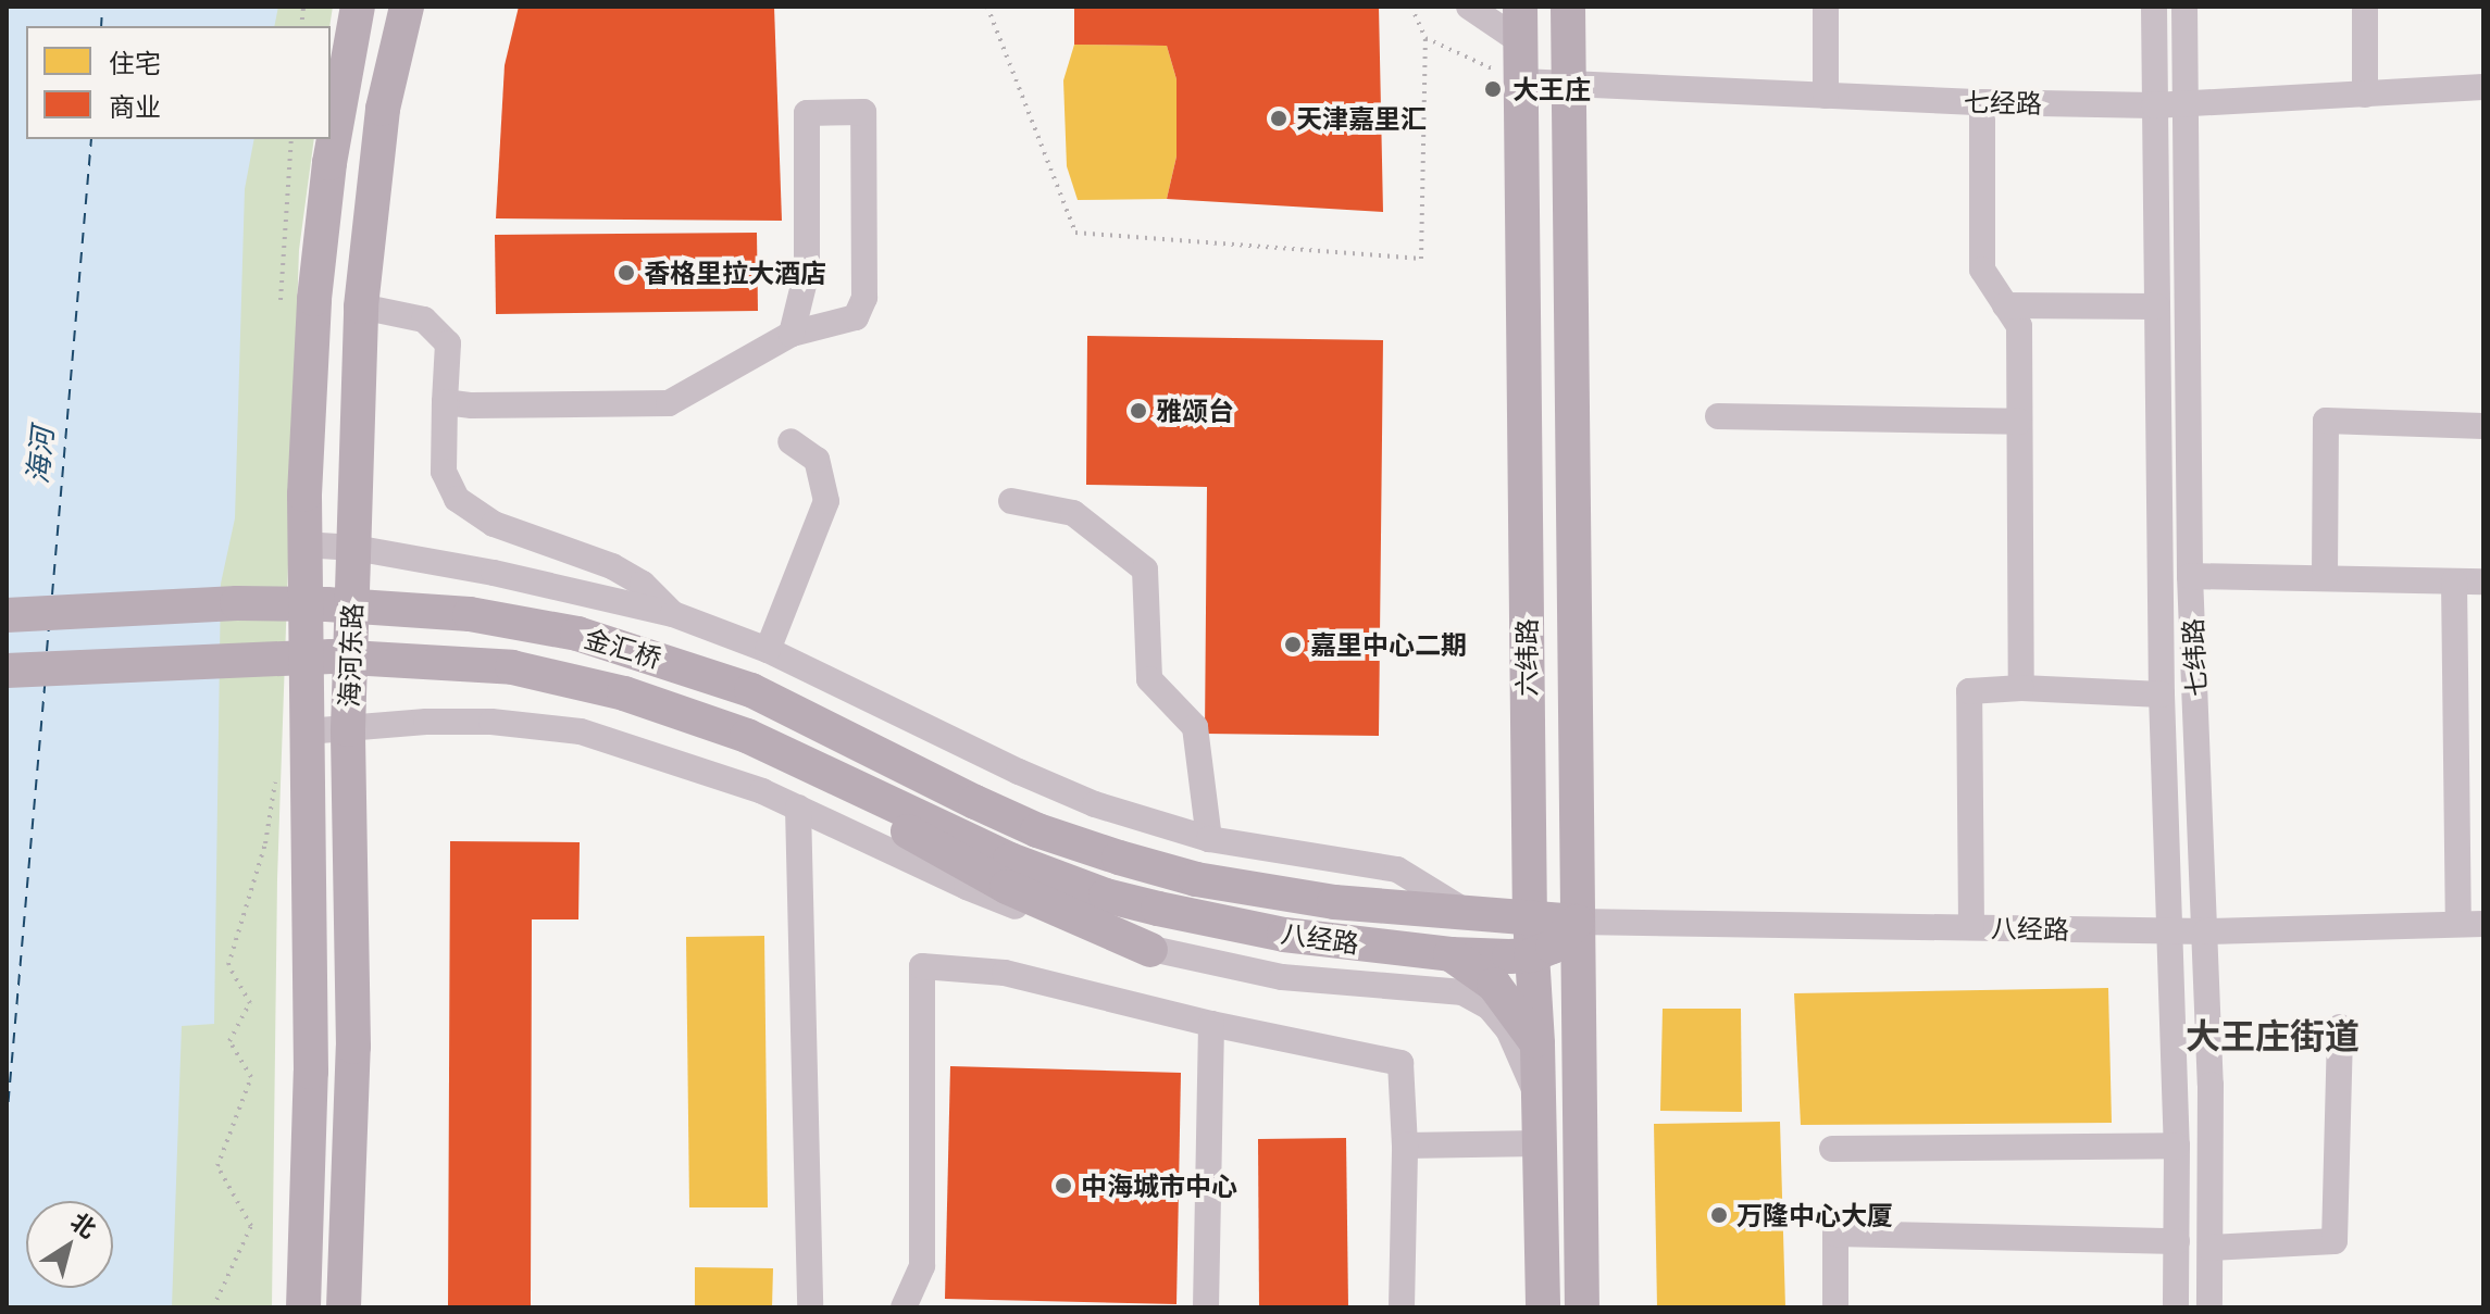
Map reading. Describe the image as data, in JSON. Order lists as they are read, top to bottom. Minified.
{"streets":{"main road":["金汇桥","海河东路","六纬路","八经路"],"street":["七经路","七纬路"]},"crossings":[["七经路","六纬路"],["七经路","七纬路"],["金汇桥","八经路"],["六纬路","八经路"],["七纬路","八经路"]],"districts":["大王庄街道"],"water":["海河"],"places":["大王庄","天津嘉里汇","香格里拉大酒店","雅颂台","嘉里中心二期","中海城市中心","万隆中心大厦"],"legend":["住宅","商业"],"north":"top right"}
